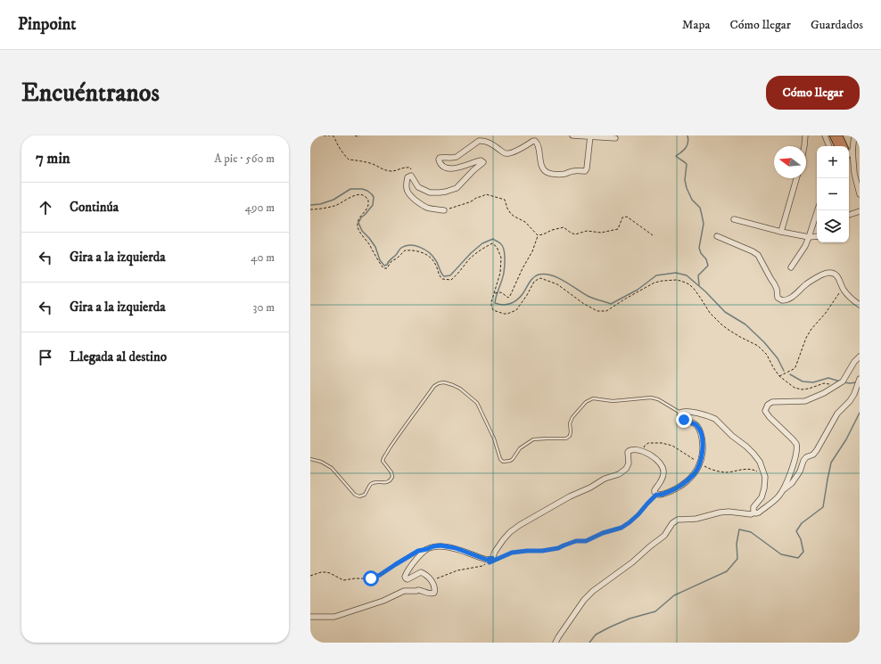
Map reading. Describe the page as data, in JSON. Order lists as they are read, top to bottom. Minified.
{"north":"left","page":{"header":"Pinpoint","nav":["Mapa","Cómo llegar","Guardados"],"buttons":"Cómo llegar","title":"Encuéntranos","heading":["7 min","A pie · 560 m"],"map_buttons":["+","−"],"list":[["Continúa","490 m"],["Gira a la izquierda","40 m"],["Gira a la izquierda","30 m"],"Llegada al destino"]}}
